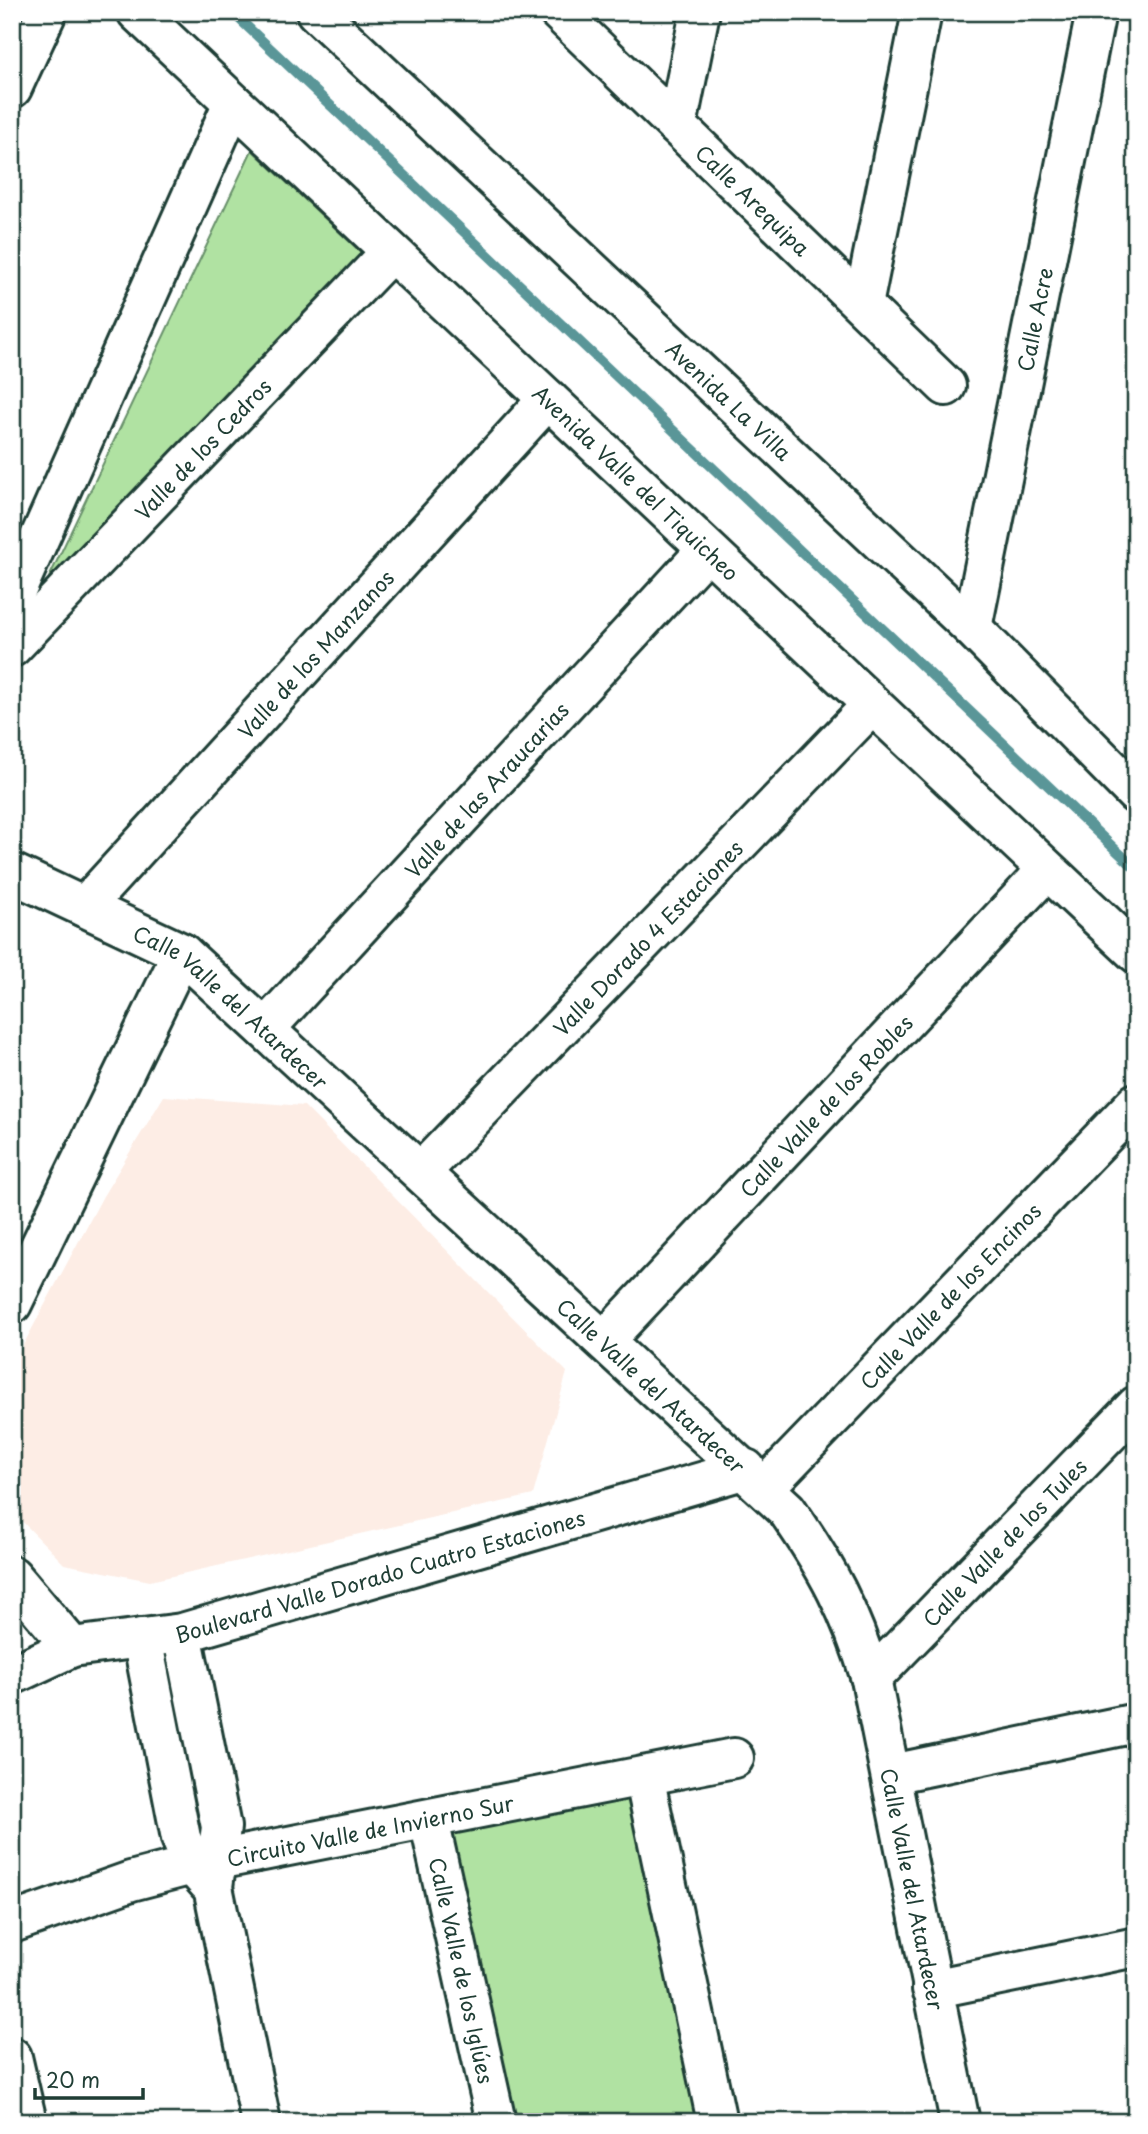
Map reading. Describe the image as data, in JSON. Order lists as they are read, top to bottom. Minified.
{"streets":{"street":["Calle Arequipa","Calle Acre","Avenida La Villa","Valle de los Cedros","Avenida Valle del Tiquicheo","Valle de los Manzanos","Valle de las Araucarias","Valle Dorado 4 Estaciones","Calle Valle del Atardecer","Calle Valle de los Robles","Calle Valle de los Encinos","Calle Valle de los Tules","Boulevard Valle Dorado Cuatro Estaciones","Circuito Valle de Invierno Sur","Calle Valle de los Iglúes"]},"crossings":[["Calle Acre","Avenida La Villa"],["Valle de los Cedros","Avenida Valle del Tiquicheo"],["Avenida Valle del Tiquicheo","Valle de los Manzanos"],["Avenida Valle del Tiquicheo","Valle de las Araucarias"],["Avenida Valle del Tiquicheo","Valle Dorado 4 Estaciones"],["Avenida Valle del Tiquicheo","Calle Valle de los Robles"],["Valle de los Manzanos","Calle Valle del Atardecer"],["Valle de las Araucarias","Calle Valle del Atardecer"],["Valle Dorado 4 Estaciones","Calle Valle del Atardecer"],["Calle Valle del Atardecer","Calle Valle de los Robles"],["Calle Valle del Atardecer","Calle Valle de los Encinos"],["Calle Valle del Atardecer","Calle Valle de los Tules"],["Calle Valle del Atardecer","Boulevard Valle Dorado Cuatro Estaciones"],["Calle Valle de los Encinos","Boulevard Valle Dorado Cuatro Estaciones"],["Circuito Valle de Invierno Sur","Calle Valle de los Iglúes"]],"scale_bar":"20 m"}
